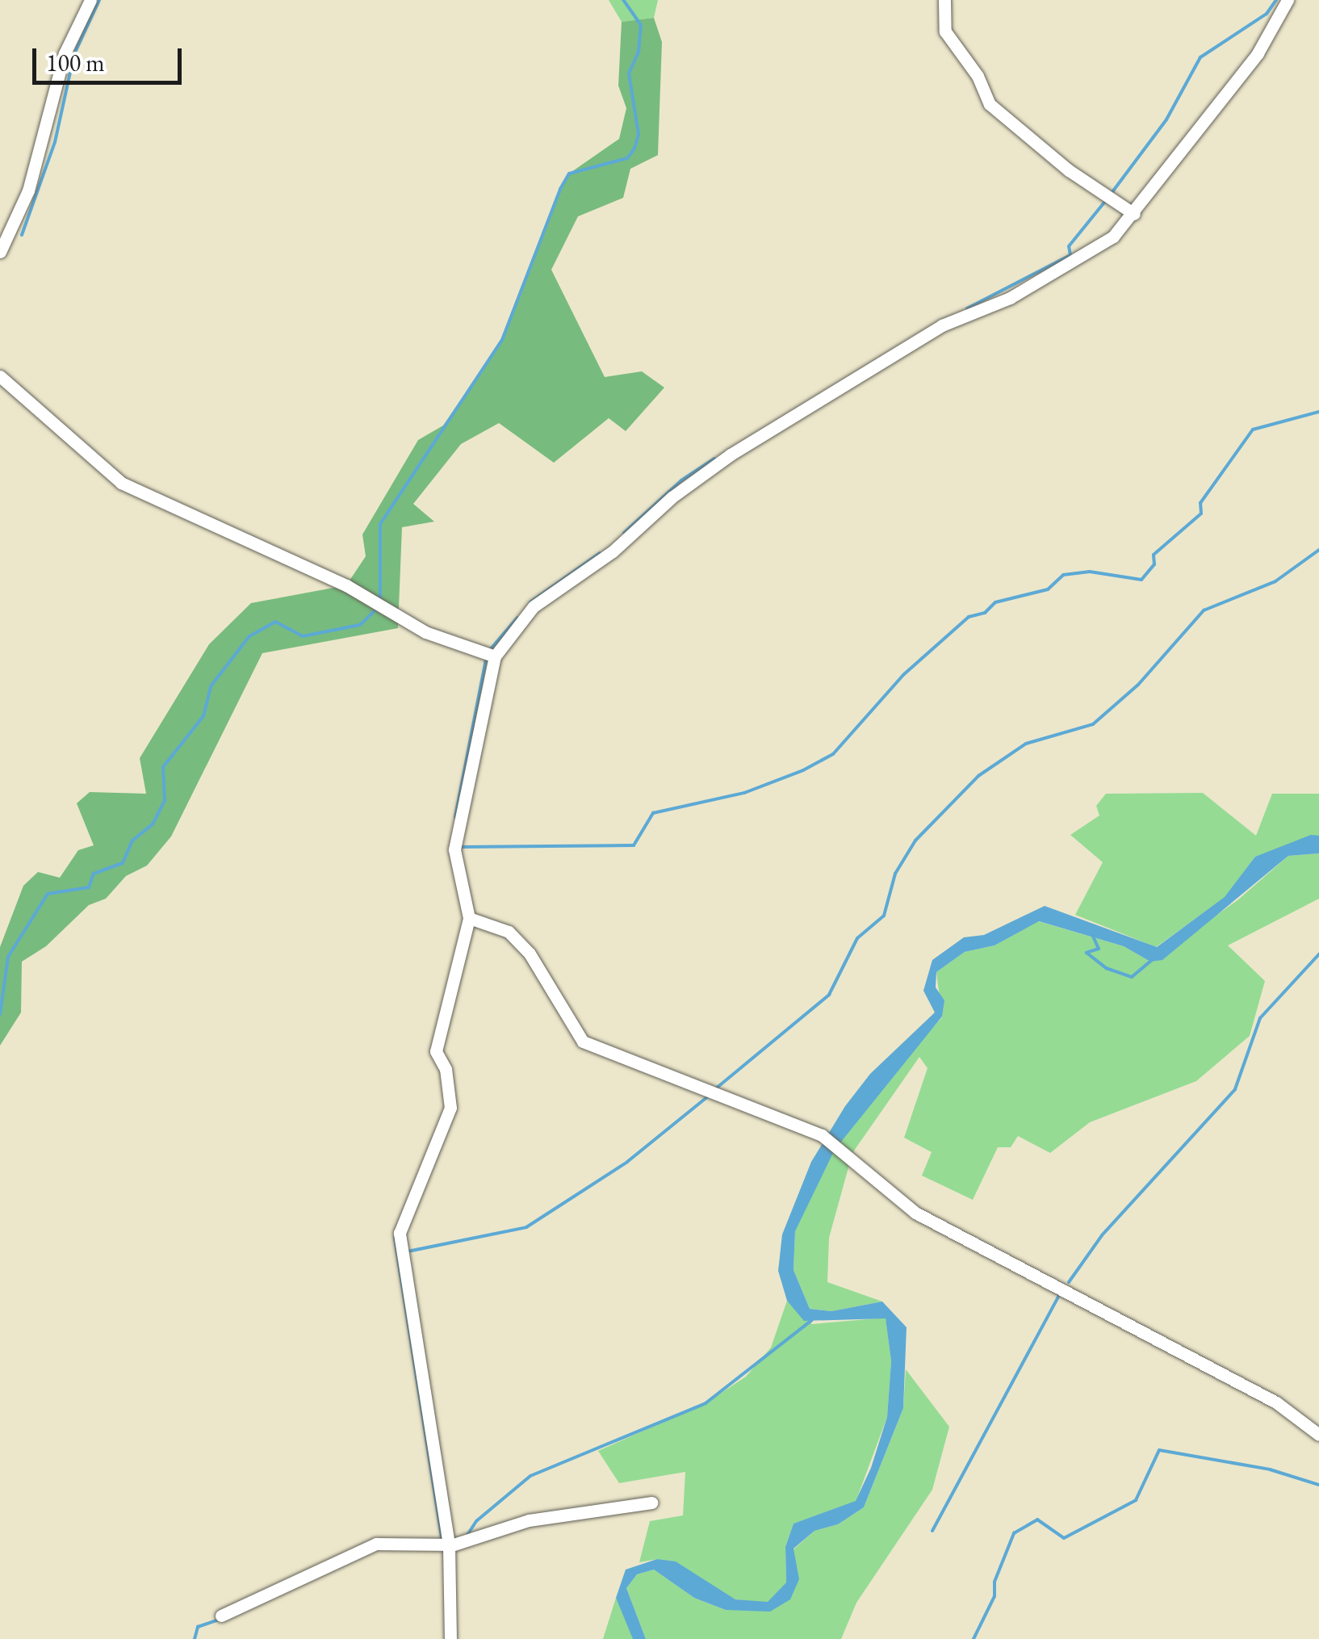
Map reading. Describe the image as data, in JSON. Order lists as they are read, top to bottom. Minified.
{"scale_bar":"100 m"}
